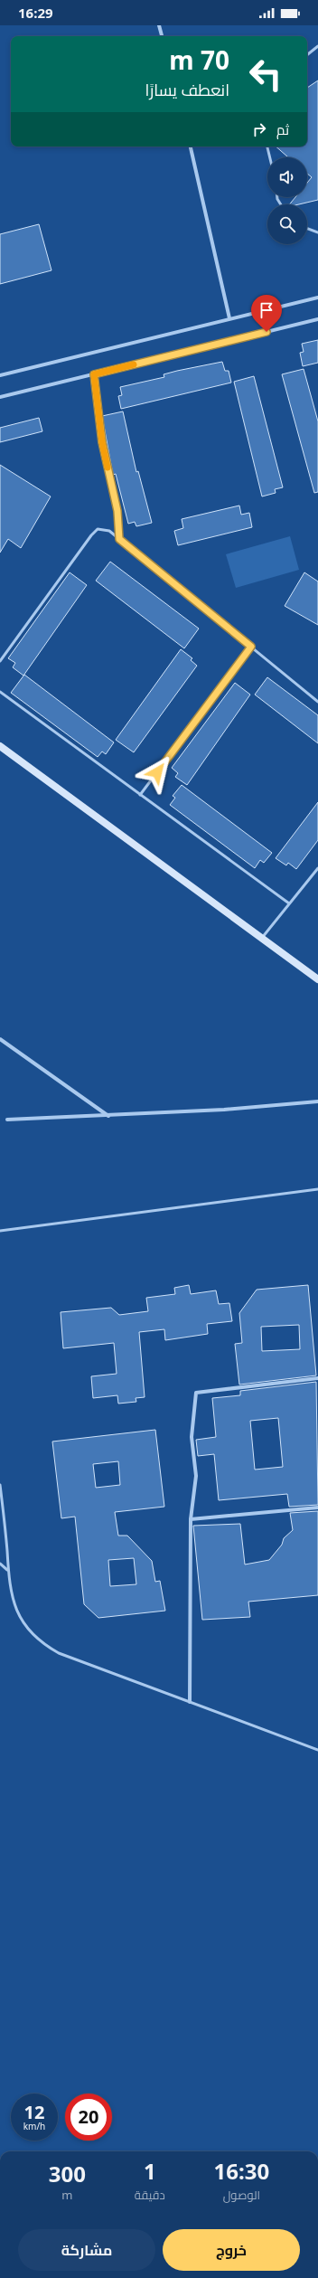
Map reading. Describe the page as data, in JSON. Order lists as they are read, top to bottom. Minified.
{"page":{"status":"16:29","turn":["70 m","انعطف يسارًا"],"then":"ثم","speed":"12 km/h","limit":"20","eta":["16:30","الوصول","1","دقيقة","300","m"],"buttons":["خروج","مشاركة"]}}
